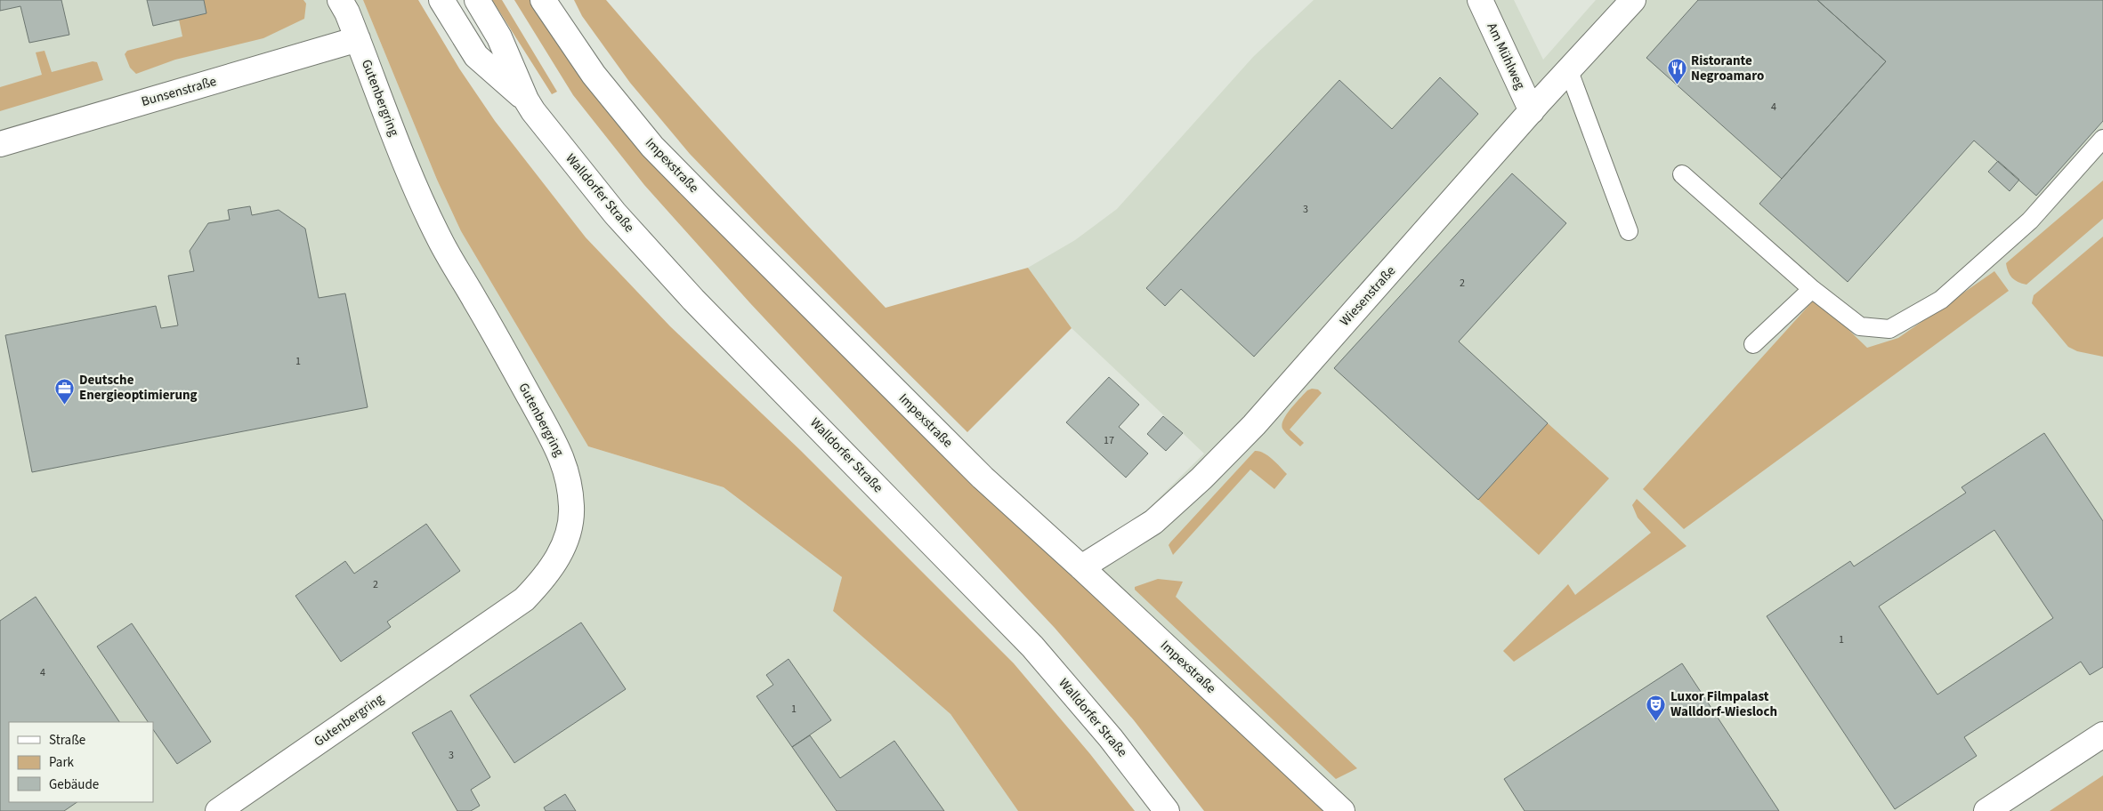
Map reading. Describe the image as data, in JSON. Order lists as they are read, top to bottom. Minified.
{"streets":{"street":["Am Mühlweg","Bunsenstraße","Gutenbergring","Impexstraße","Walldorfer Straße","Wiesenstraße"]},"crossings":[["Am Mühlweg","Wiesenstraße"],["Bunsenstraße","Gutenbergring"],["Impexstraße","Wiesenstraße"]],"places":{"restaurant":["Ristorante Negroamaro"],"office":["Deutsche Energieoptimierung"],"theatre":["Luxor Filmpalast Walldorf-Wiesloch"]},"house_numbers":["4","3","2","1","17","2","1","4","1","3"],"legend":["Straße","Park","Gebäude"]}
